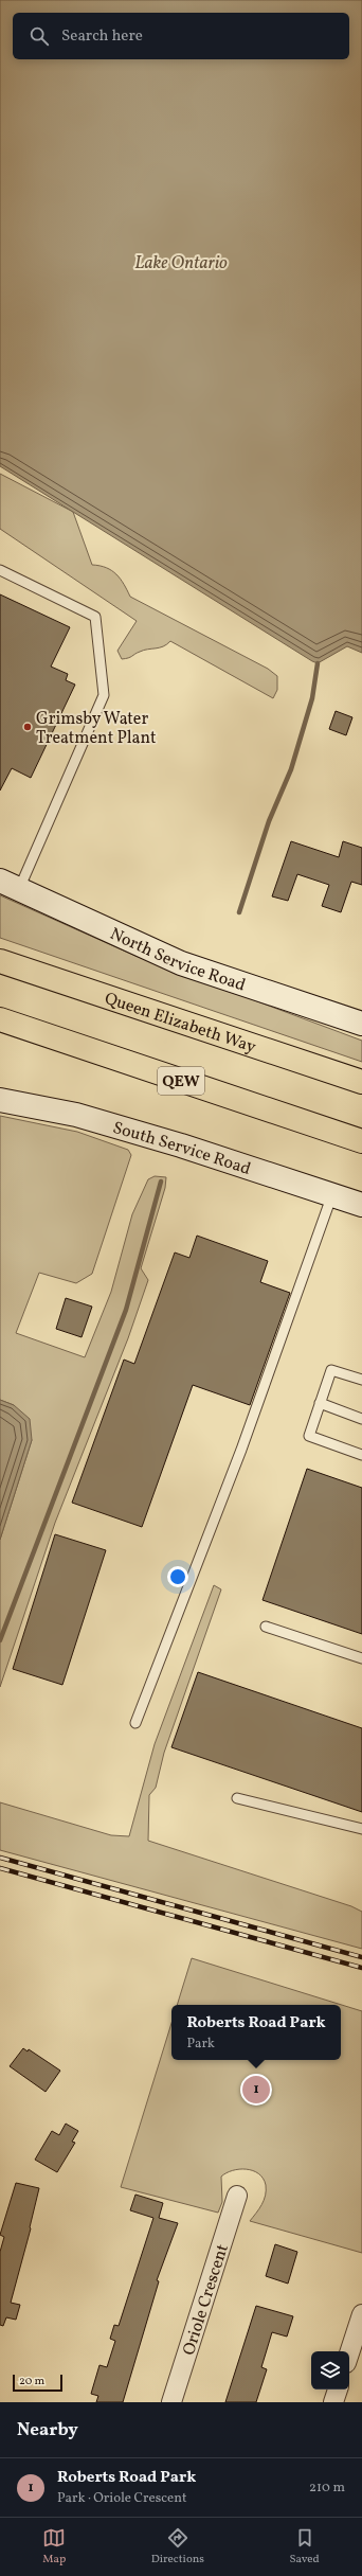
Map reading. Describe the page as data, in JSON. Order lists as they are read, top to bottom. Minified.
{"streets":{"highway":["Queen Elizabeth Way","QEW"],"street":["North Service Road","South Service Road","Oriole Crescent"]},"water":["Lake Ontario"],"places":["Grimsby Water Treatment Plant"],"scale_bar":"20 m","page":{"search":"Search here","popup":["Roberts Road Park","Park"],"pins":"1","scale":"20 m","heading":"Nearby","list":[{"mark":"1","name":"Roberts Road Park","note":"Park · Oriole Crescent","value":"210 m"}],"nav":["Map","Directions","Saved"]}}
